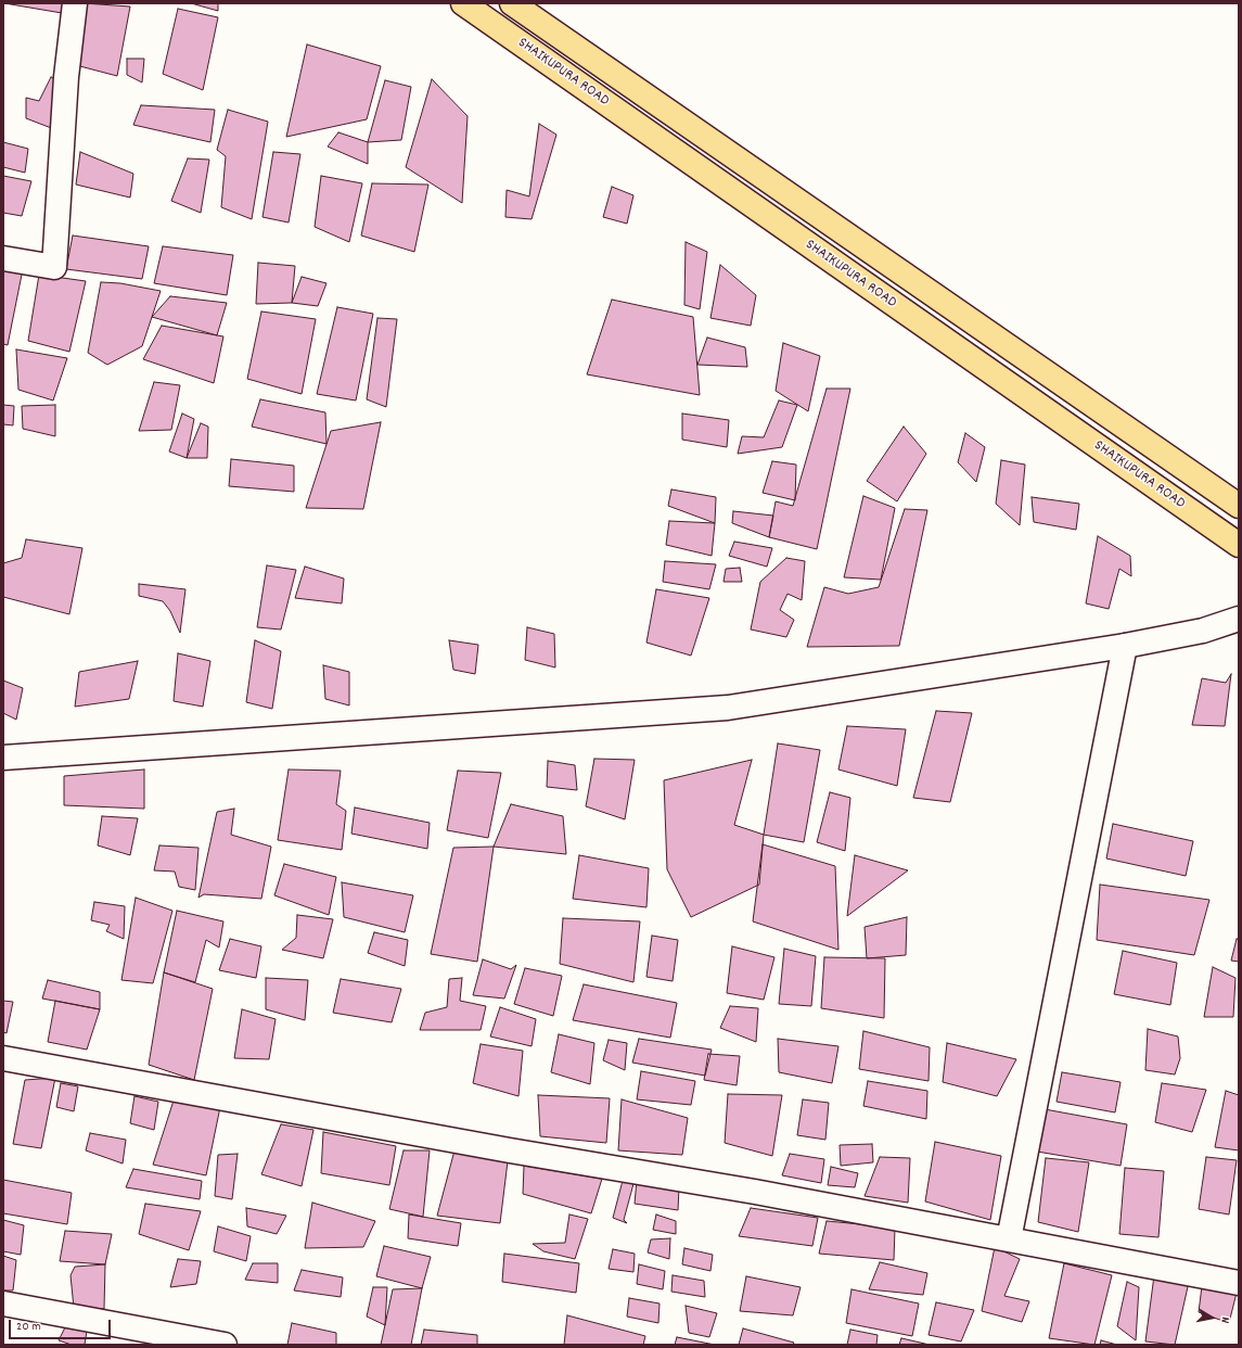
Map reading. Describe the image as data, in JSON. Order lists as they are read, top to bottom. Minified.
{"streets":{"main road":["SHAIKUPURA ROAD"]},"scale_bar":"20 m","north":"right"}
